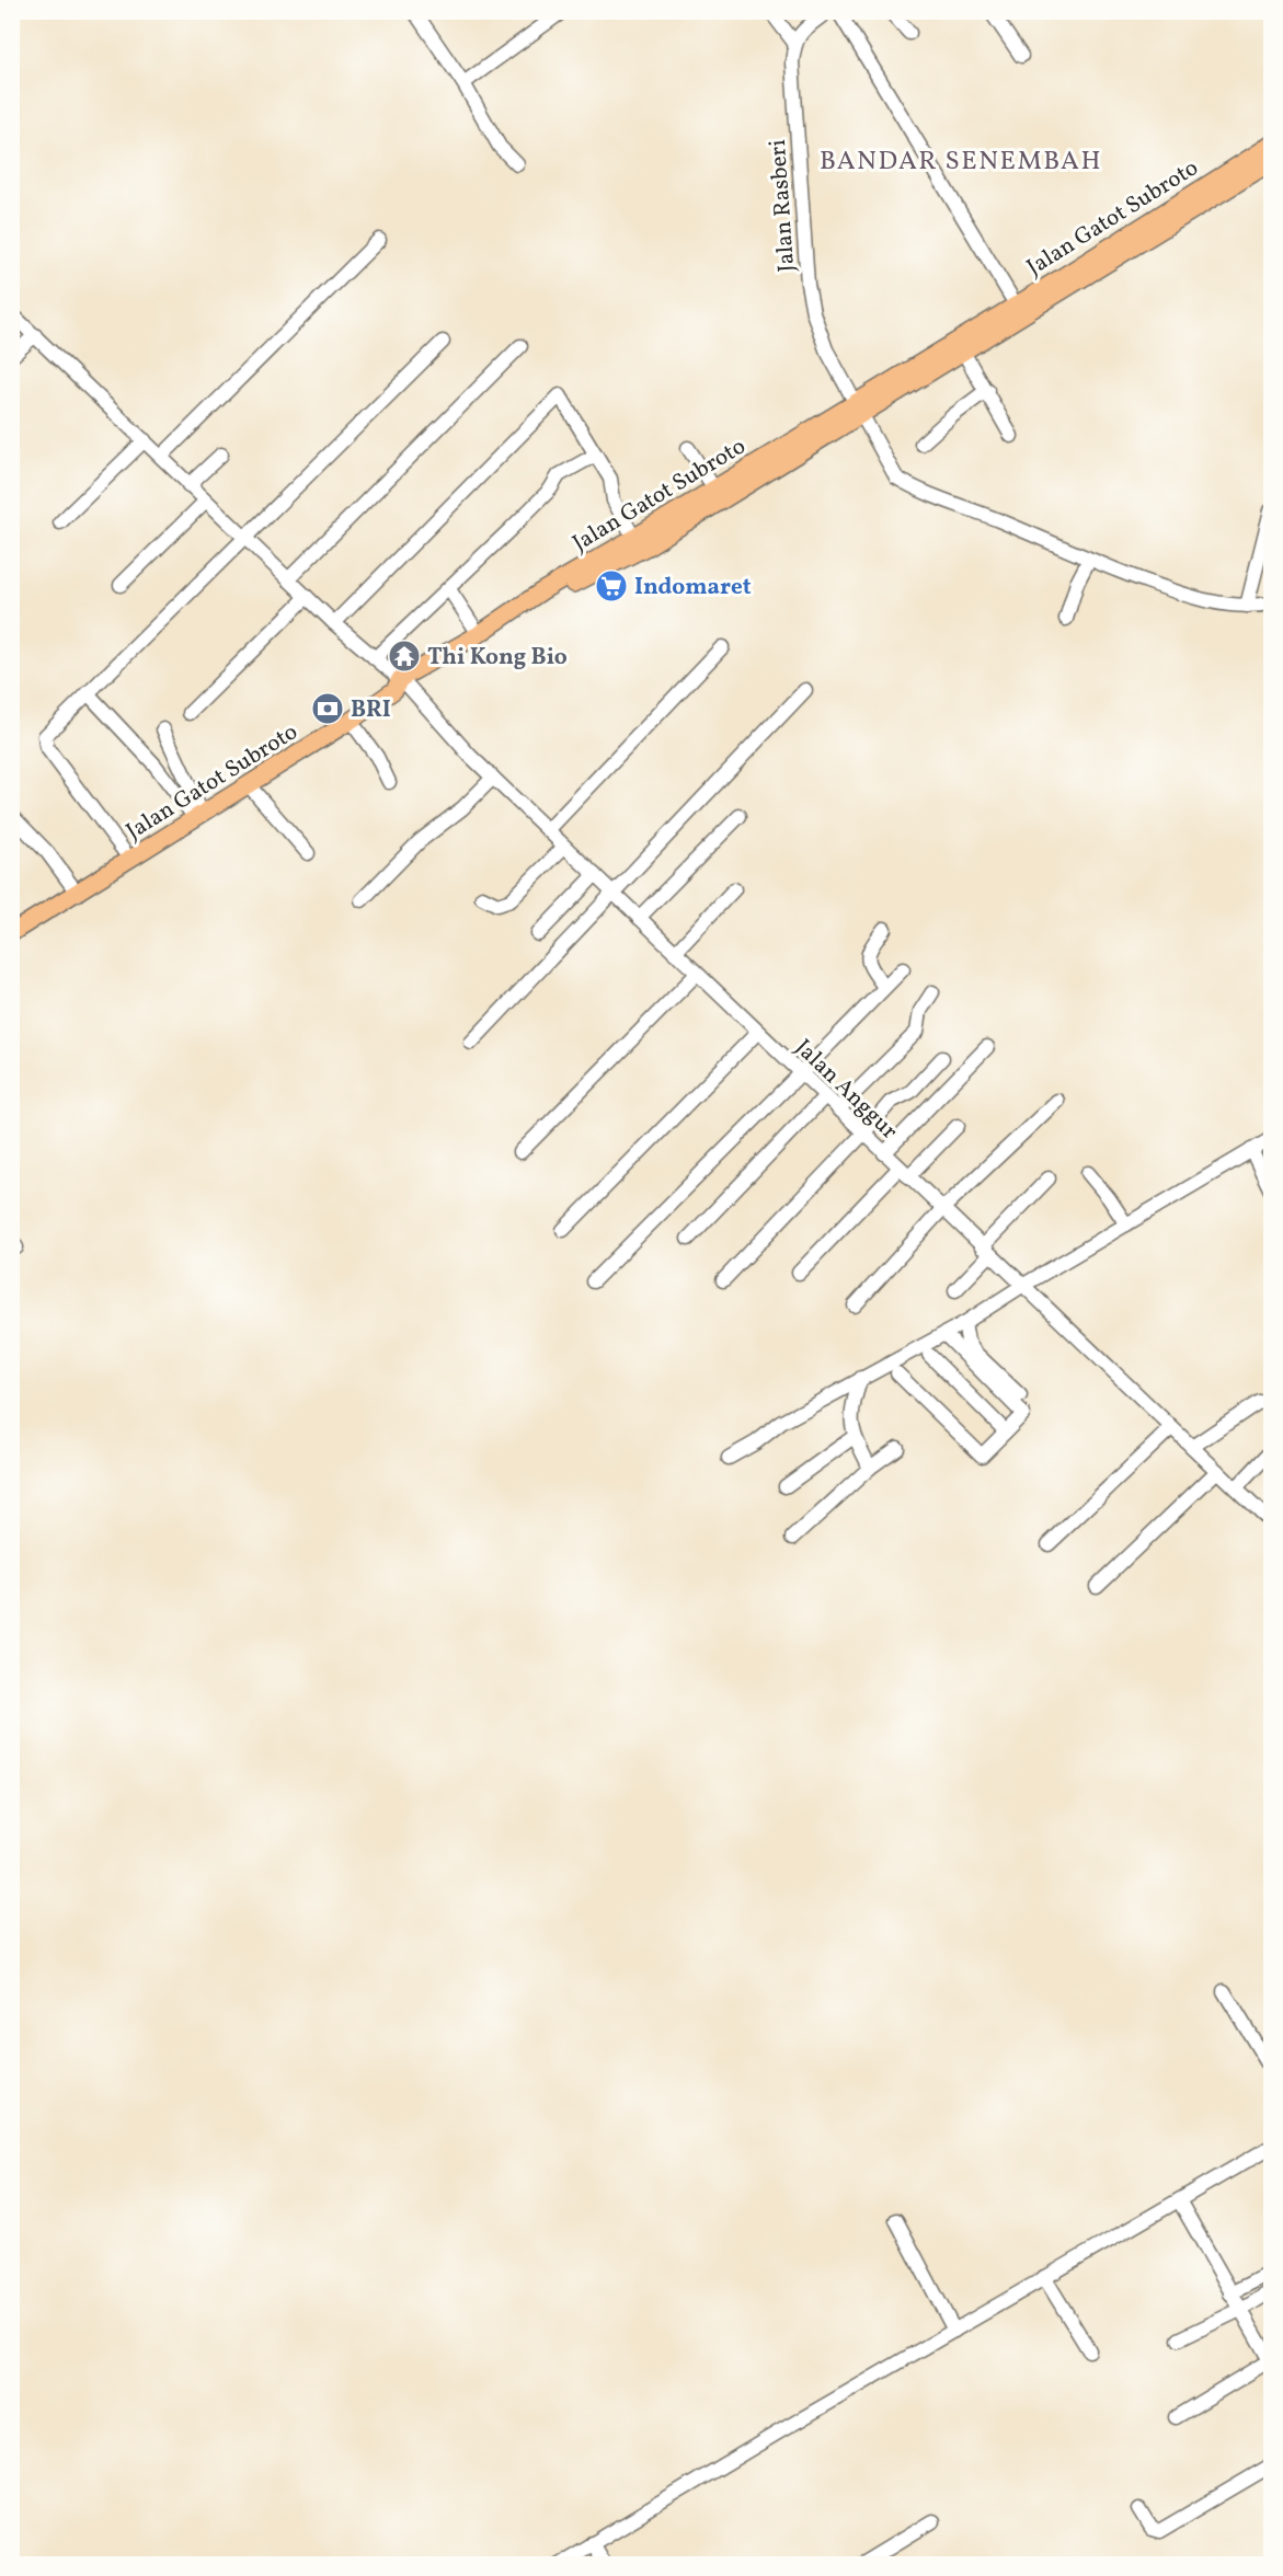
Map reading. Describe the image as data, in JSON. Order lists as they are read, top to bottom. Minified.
{"streets":{"main road":["Jalan Gatot Subroto"],"street":["Jalan Rasberi","Jalan Anggur"]},"crossings":[["Jalan Rasberi","Jalan Gatot Subroto"],["Jalan Gatot Subroto","Jalan Anggur"]],"districts":["BANDAR SENEMBAH"],"places":{"supermarket":["Indomaret"],"temple":["Thi Kong Bio"],"bank":["BRI"]}}
